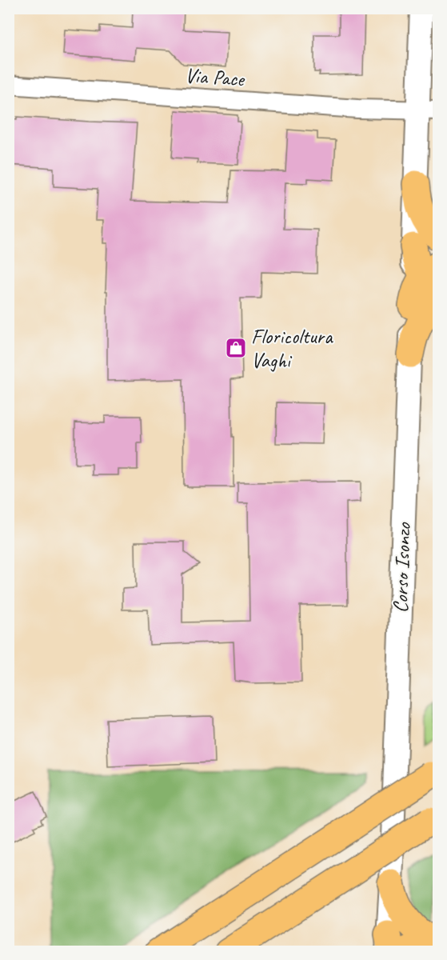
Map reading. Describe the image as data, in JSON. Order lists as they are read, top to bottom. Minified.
{"streets":{"street":["Via Pace","Corso Isonzo"]},"crossings":[["Via Pace","Corso Isonzo"]],"places":{"shop":["Floricoltura Vaghi"]}}
